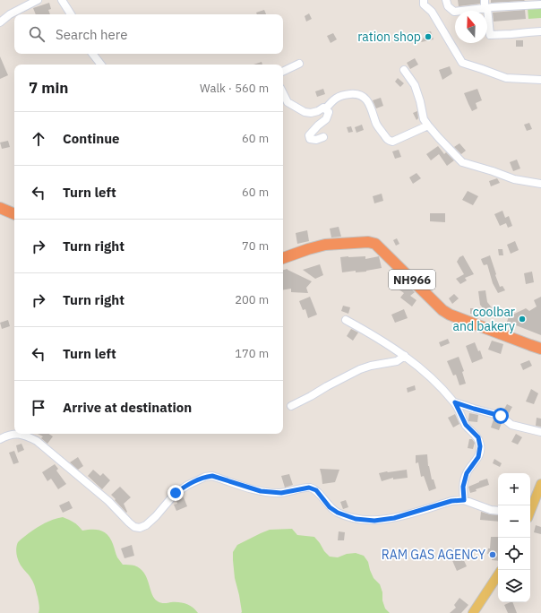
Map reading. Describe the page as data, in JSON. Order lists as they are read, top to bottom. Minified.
{"streets":{"highway":["NH966"]},"places":["ration shop","coolbar and bakery","RAM GAS AGENCY"],"north":"top","page":{"search":"Search here","heading":["7 min","Walk · 560 m"],"list":[["Continue","60 m"],["Turn left","60 m"],["Turn right","70 m"],["Turn right","200 m"],["Turn left","170 m"],"Arrive at destination"],"map_buttons":["+","−"]}}
